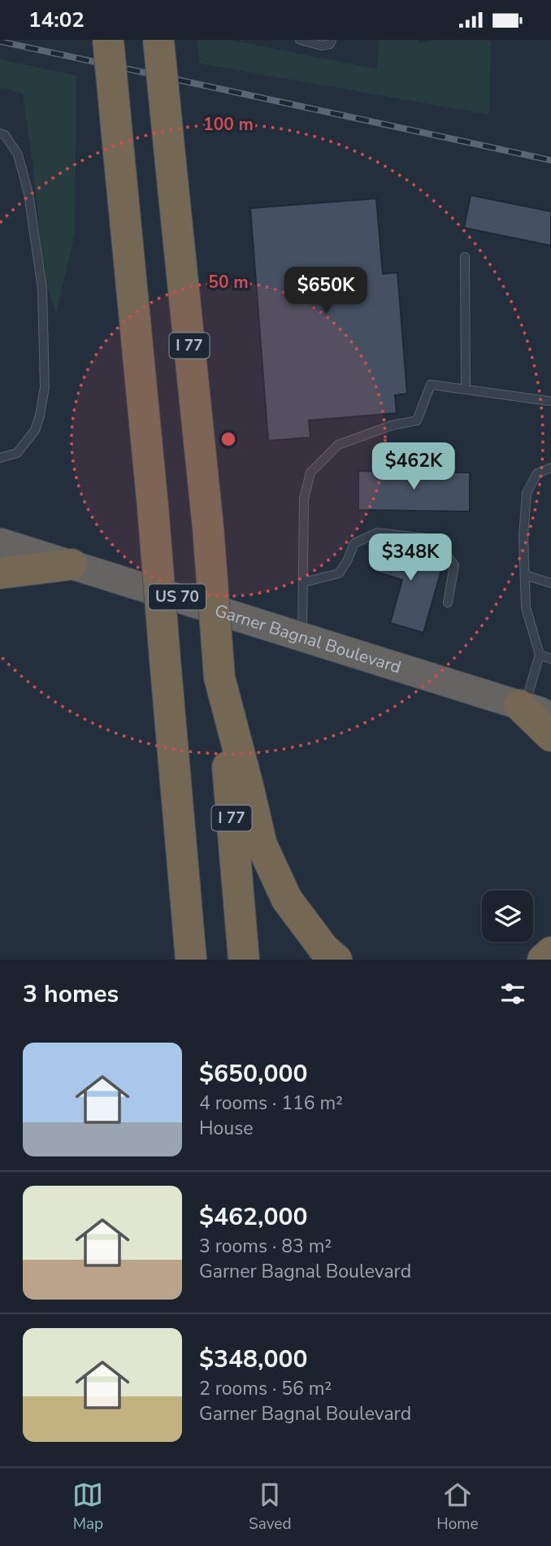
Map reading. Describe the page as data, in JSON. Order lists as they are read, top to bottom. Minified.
{"streets":{"highway":["I 77","US 70","Garner Bagnal Boulevard"]},"page":{"status":"14:02","price":["$650K","$462K","$348K"],"heading":"3 homes","list":[{"name":"$650,000","note":"4 rooms · 116 m² · House"},{"name":"$462,000","note":"3 rooms · 83 m² · Garner Bagnal Boulevard"},{"name":"$348,000","note":"2 rooms · 56 m² · Garner Bagnal Boulevard"}],"tabs":["Map","Saved","Home"]},"rings":["100 m","50 m"]}
